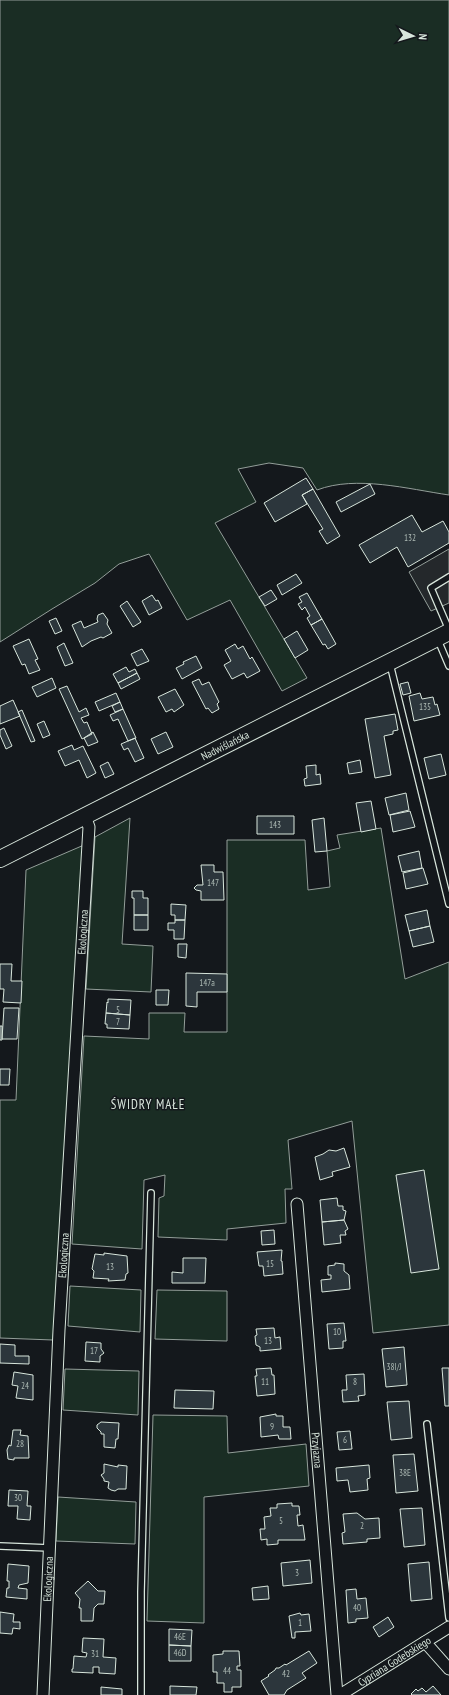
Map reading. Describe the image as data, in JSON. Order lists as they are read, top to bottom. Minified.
{"streets":{"main road":["Nadwiślańska"],"street":["Ekologiczna","Przyjazna","Cypriana Godebskiego"]},"crossings":[["Nadwiślańska","Ekologiczna"]],"districts":["ŚWIDRY MAŁE"],"house_numbers":["132","135","143","147","147a","5","7","15","13","10","13","17","38I/J","11","8","24","9","6","28","38E","30","5","2","3","40","1","46E","46D","31","44","42"],"north":"right"}
